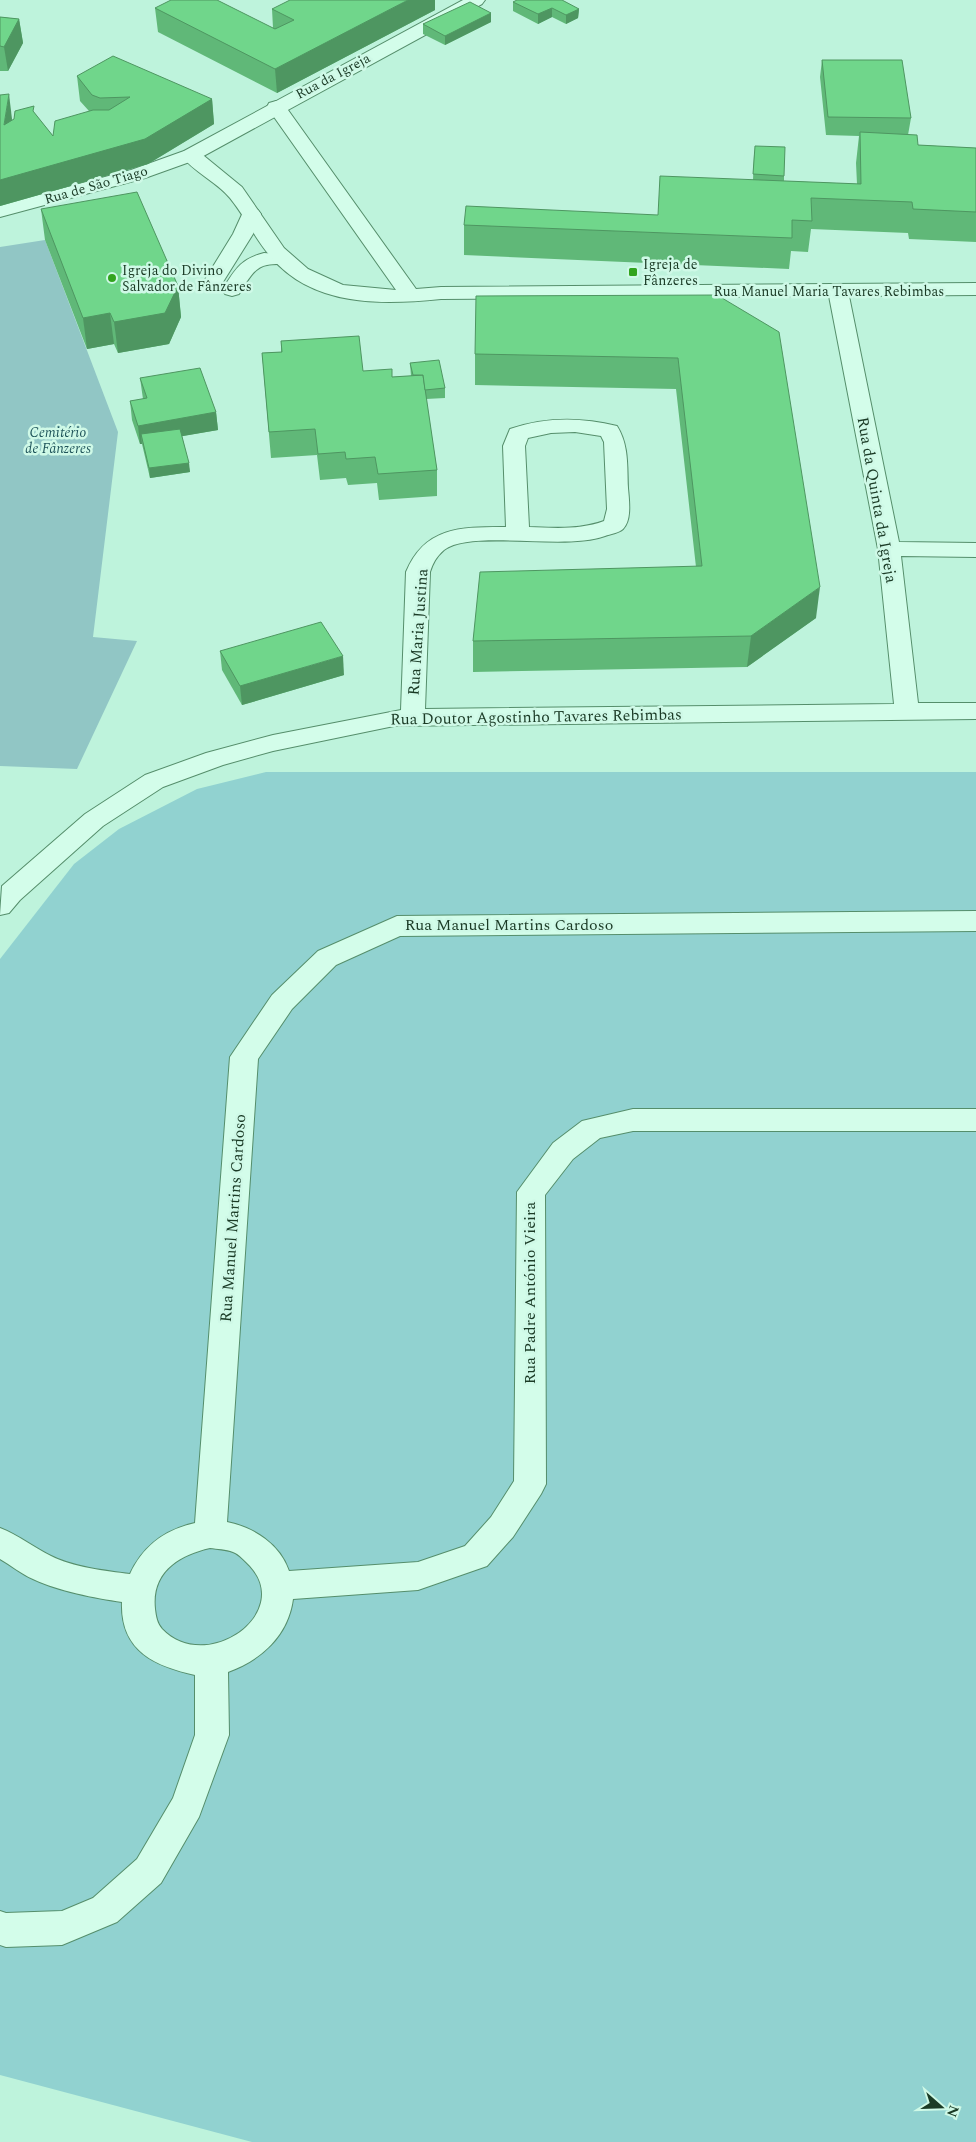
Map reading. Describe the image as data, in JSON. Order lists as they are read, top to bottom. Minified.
{"streets":{"street":["Rua da Igreja","Rua de São Tiago","Rua Manuel Maria Tavares Rebimbas","Rua da Quinta da Igreja","Rua Maria Justina","Rua Doutor Agostinho Tavares Rebimbas","Rua Manuel Martins Cardoso","Rua Padre António Vieira"]},"crossings":[["Rua da Igreja","Rua de São Tiago"],["Rua Manuel Maria Tavares Rebimbas","Rua da Quinta da Igreja"],["Rua da Quinta da Igreja","Rua Doutor Agostinho Tavares Rebimbas"],["Rua Maria Justina","Rua Doutor Agostinho Tavares Rebimbas"],["Rua Manuel Martins Cardoso","Rua Padre António Vieira"]],"parks":["Cemitério de Fânzeres"],"places":{"transit":["Igreja de Fânzeres"],"other":["Igreja do Divino Salvador de Fânzeres"]},"north":"right"}
